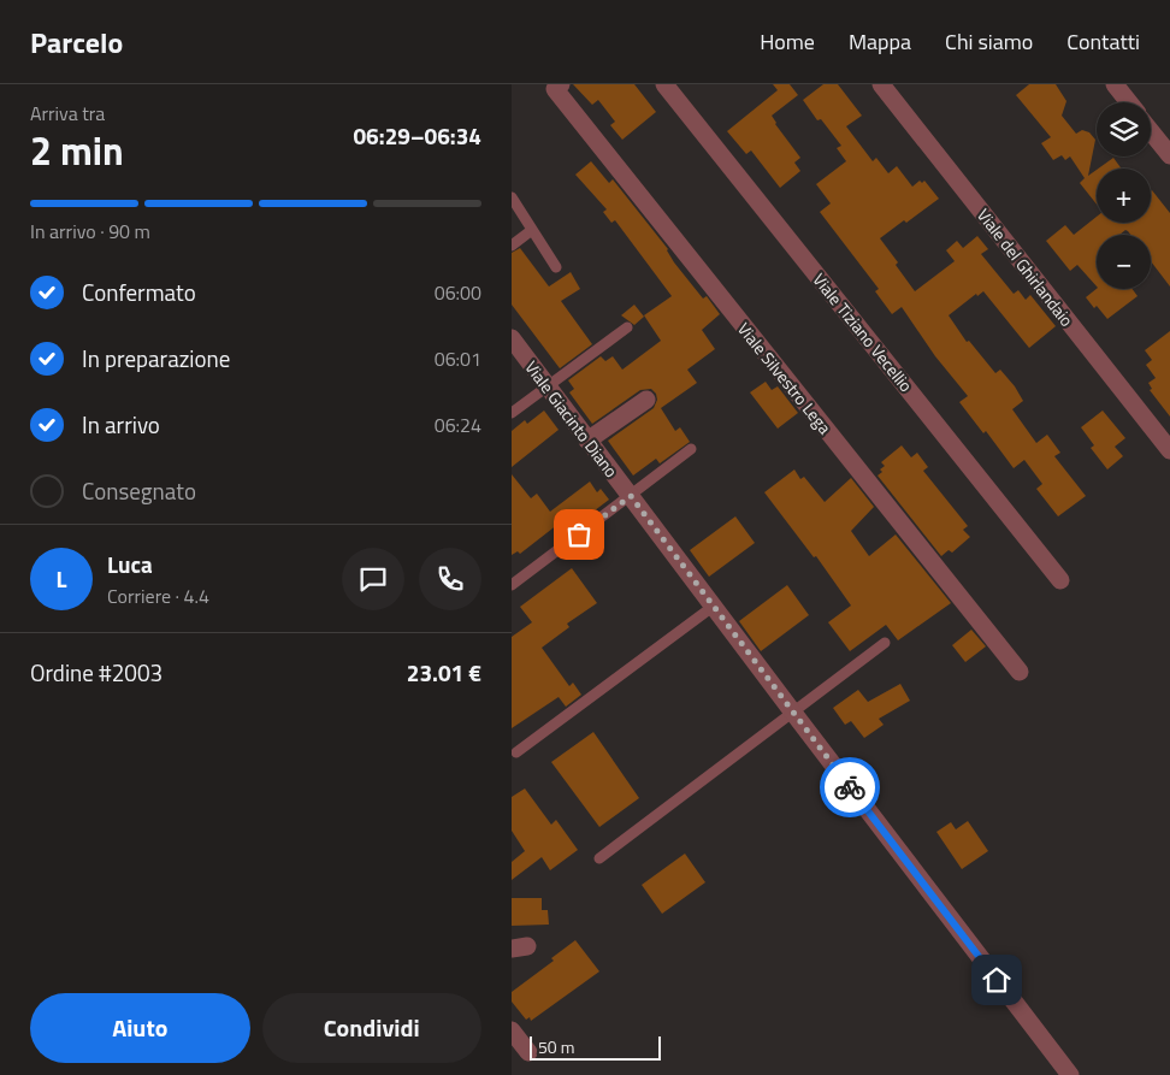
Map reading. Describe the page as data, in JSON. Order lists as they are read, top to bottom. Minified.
{"streets":{"street":["Viale del Ghirlandaio","Viale Tiziano Vecellio","Viale Silvestro Lega","Viale Giacinto Diano"]},"scale_bar":"50 m","page":{"header":"Parcelo","nav":["Home","Mappa","Chi siamo","Contatti"],"heading":["2 min","Arriva tra","06:29–06:34"],"panel":["Luca","Corriere · 4.4","Ordine #2003","23.01 €"],"map_buttons":["+","−"],"bar":"In arrivo · 90 m","list":[["Confermato","06:00"],["In preparazione","06:01"],["In arrivo","06:24"],"Consegnato"],"round":"L","buttons":["Aiuto","Condividi"],"scale":"50 m"}}
